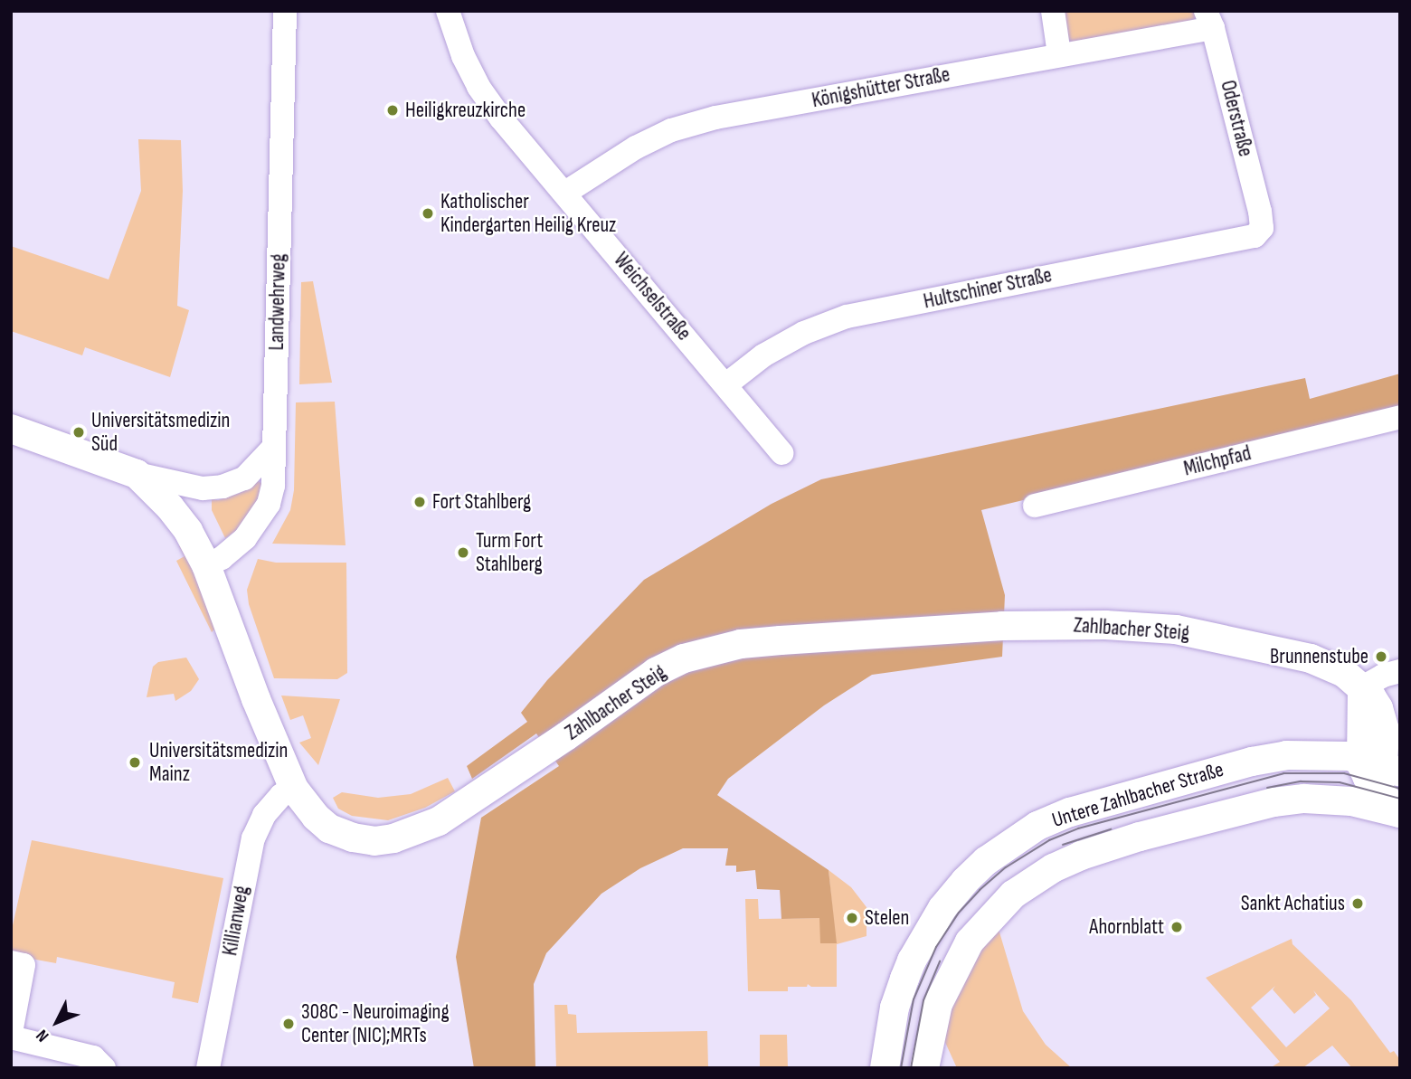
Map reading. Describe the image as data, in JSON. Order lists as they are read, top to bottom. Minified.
{"streets":{"street":["Königshütter Straße","Oderstraße","Hultschiner Straße","Weichselstraße","Landwehrweg","Milchpfad","Zahlbacher Steig","Untere Zahlbacher Straße","Killianweg"]},"crossings":[["Königshütter Straße","Oderstraße"],["Königshütter Straße","Weichselstraße"],["Oderstraße","Hultschiner Straße"],["Hultschiner Straße","Weichselstraße"],["Landwehrweg","Zahlbacher Steig"],["Zahlbacher Steig","Killianweg"]],"places":["Heiligkreuzkirche","Katholischer Kindergarten Heilig Kreuz","Universitätsmedizin Süd","Fort Stahlberg","Turm Fort Stahlberg","Brunnenstube","Universitätsmedizin Mainz","Sankt Achatius","Stelen","Ahornblatt","308C - Neuroimaging Center (NIC);MRTs"],"north":"bottom left"}
